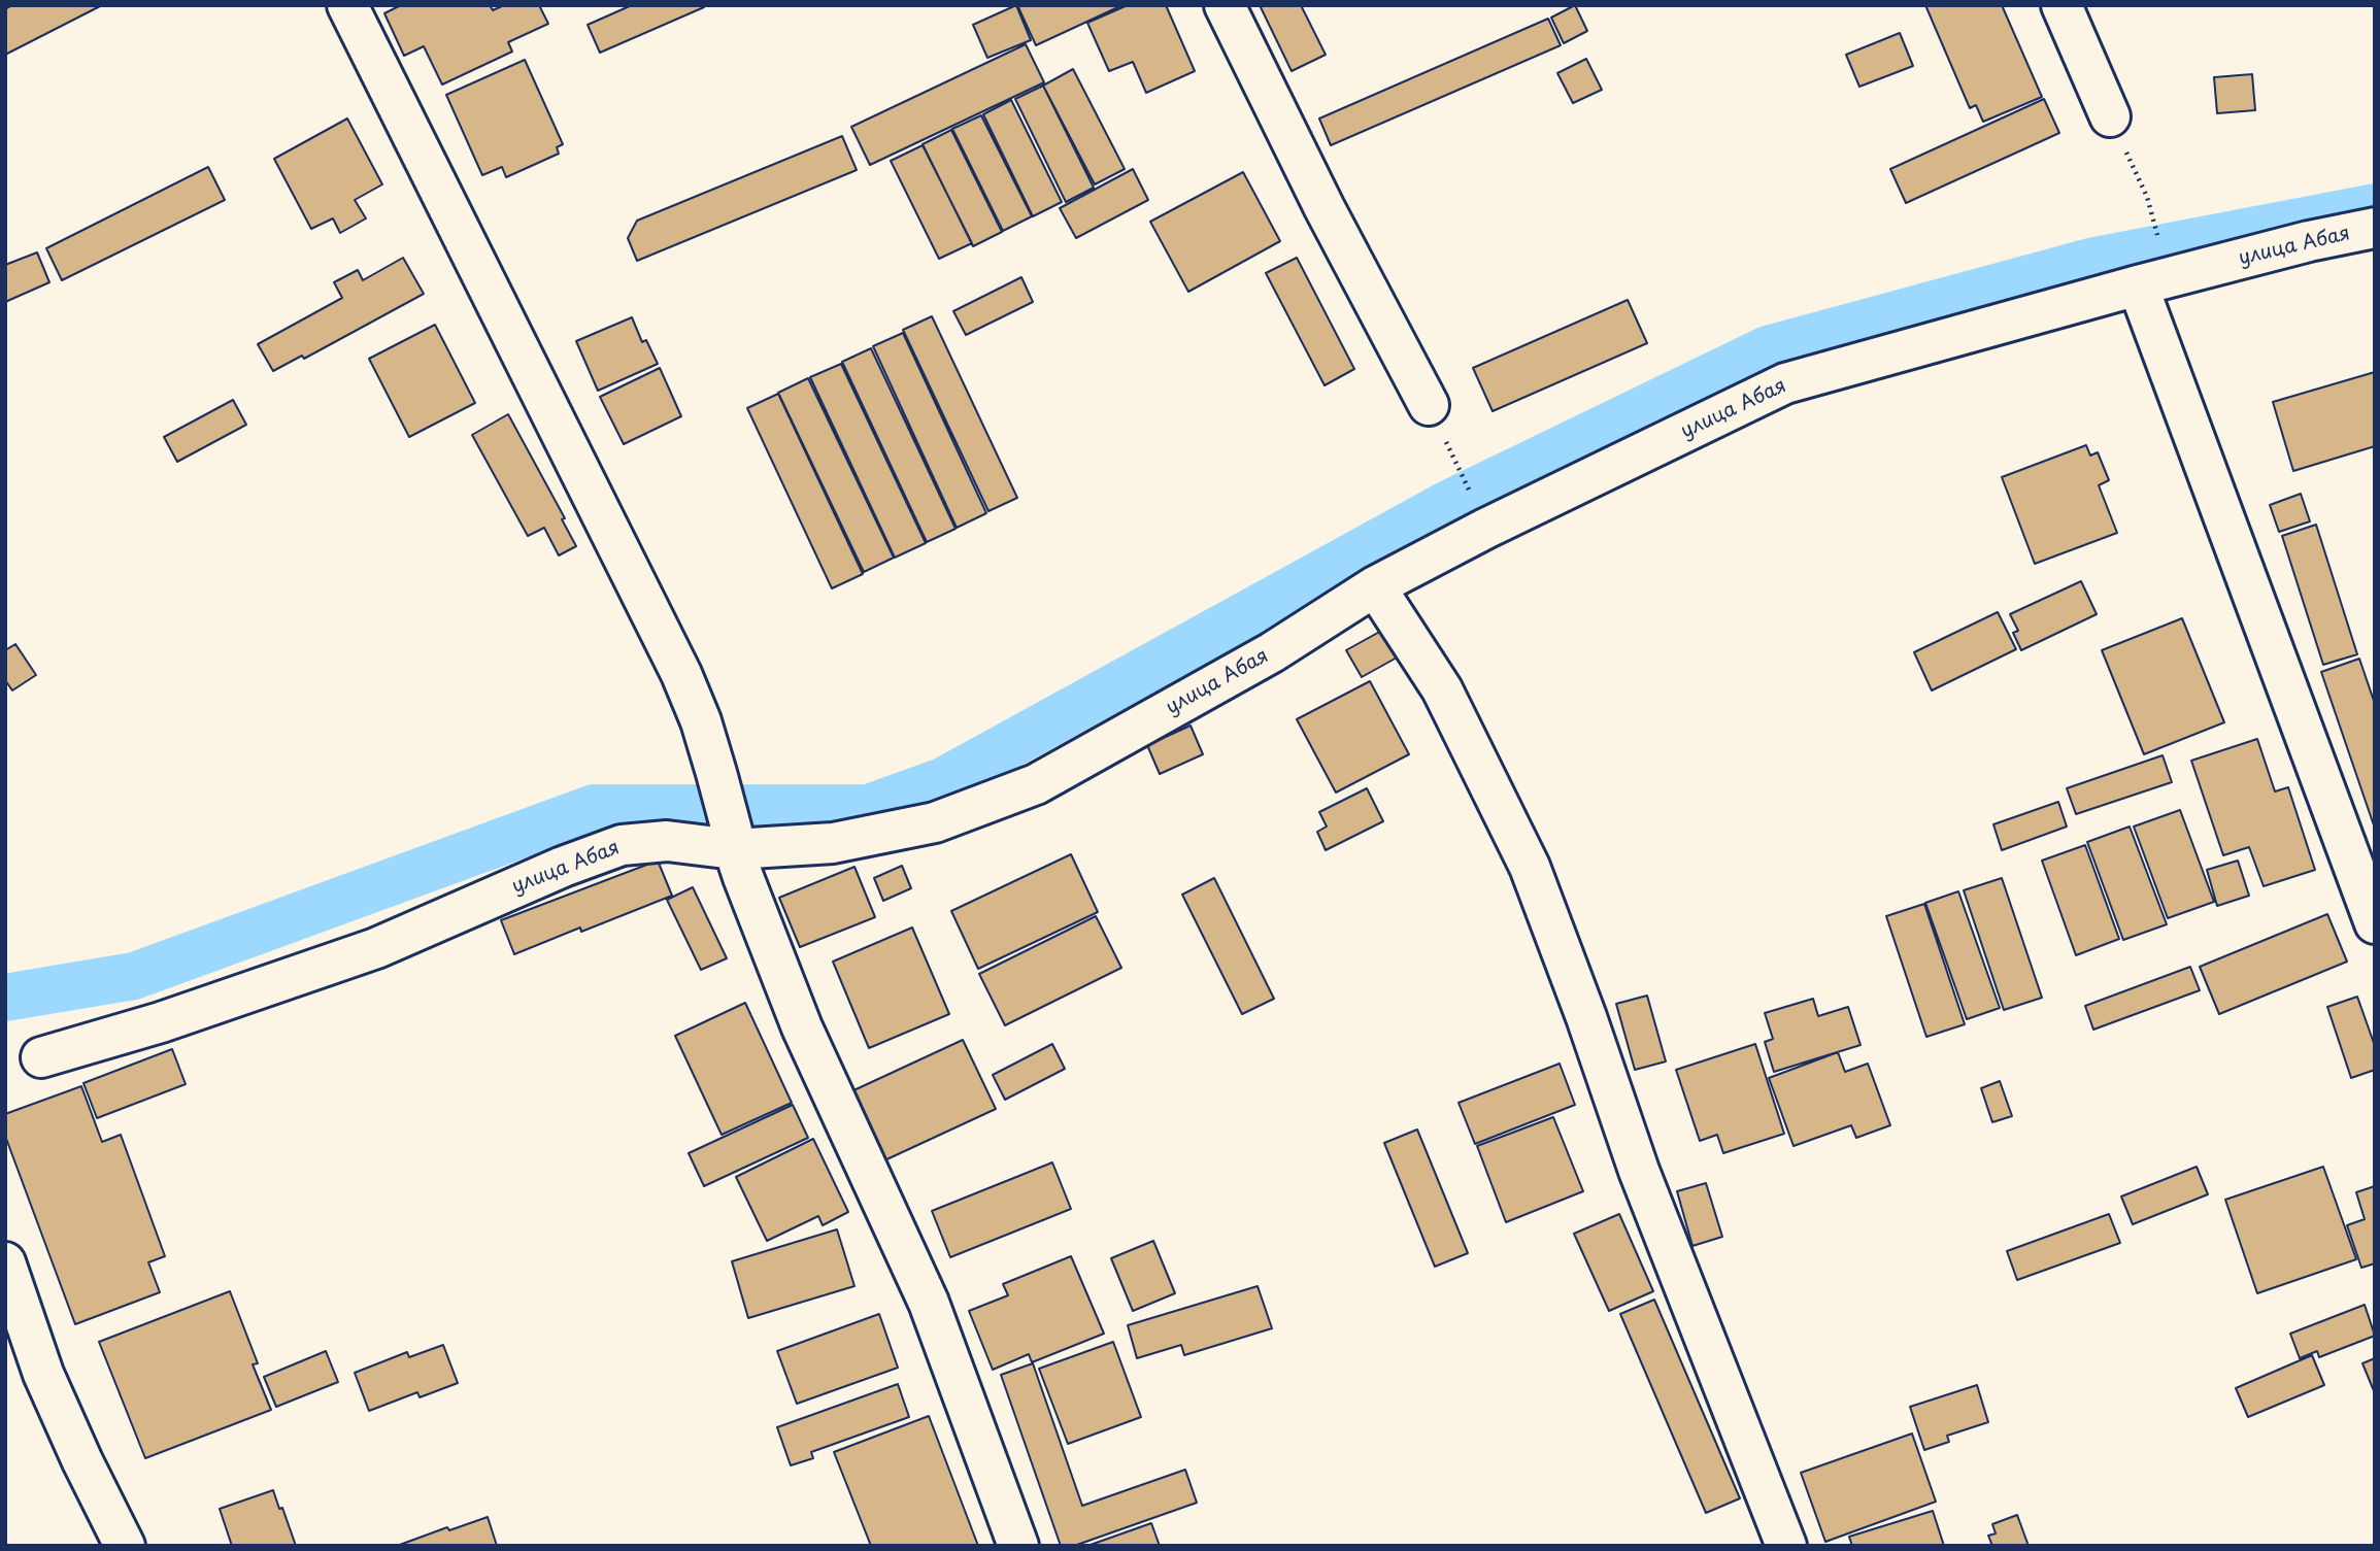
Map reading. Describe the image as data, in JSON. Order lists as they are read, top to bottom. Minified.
{"streets":{"street":["улица Абая"]}}
